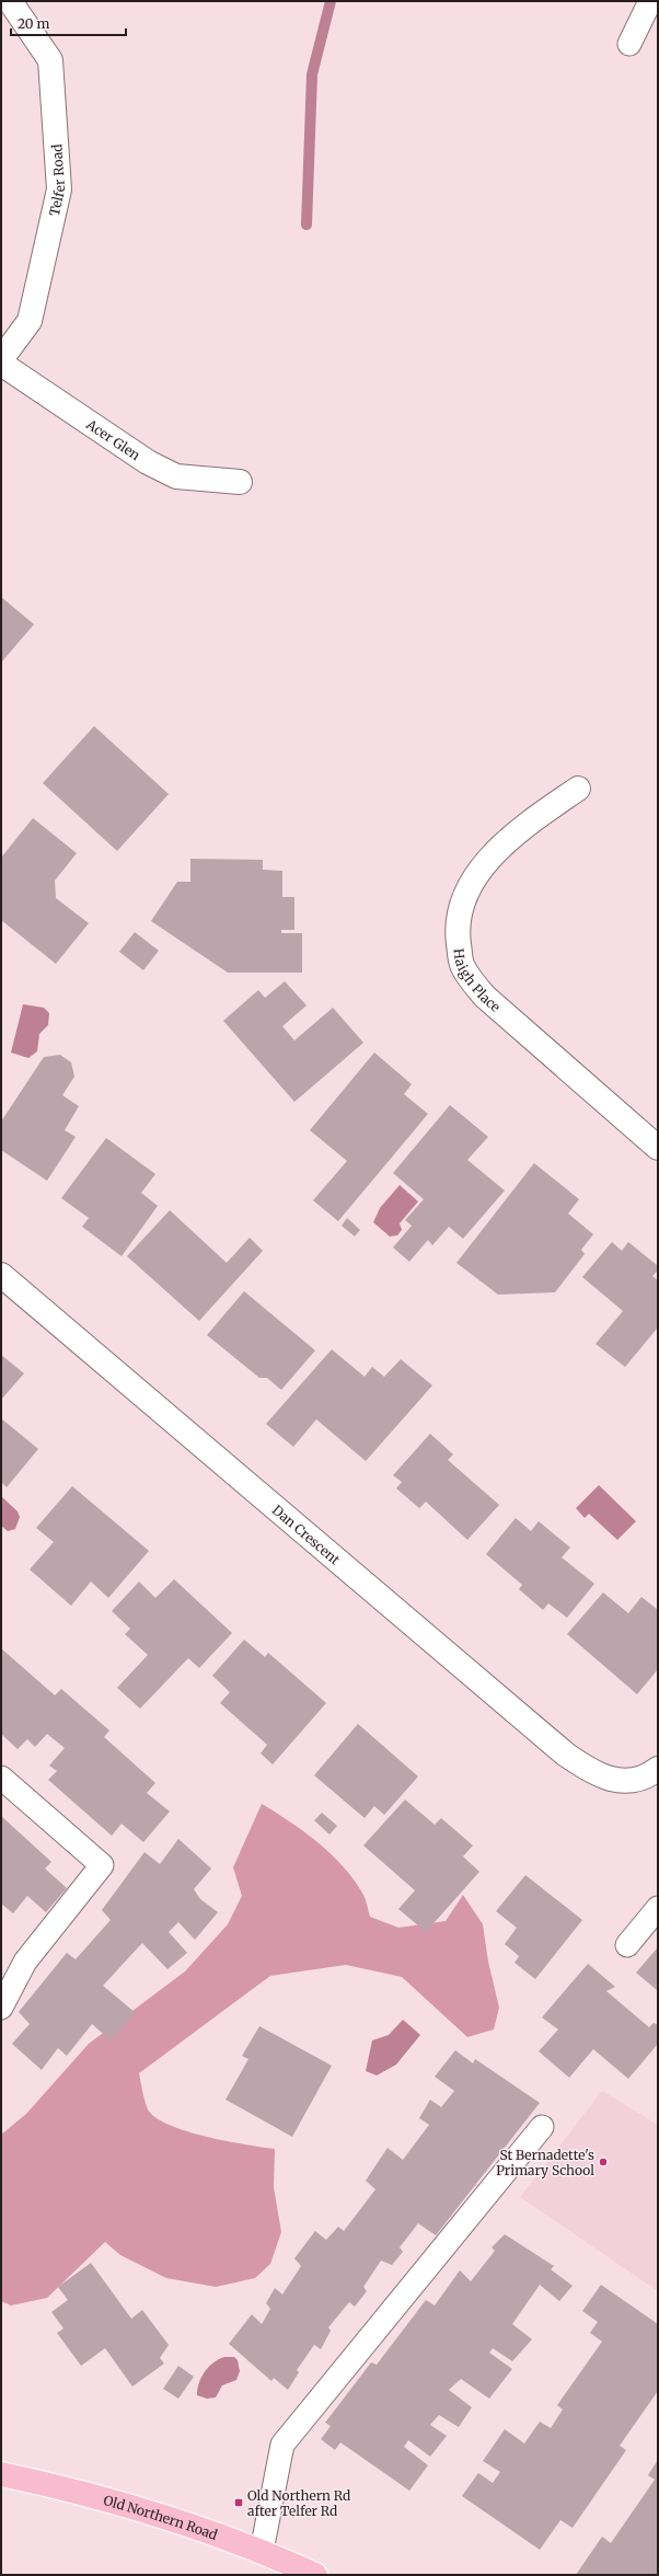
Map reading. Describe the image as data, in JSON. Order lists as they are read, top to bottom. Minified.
{"streets":{"main road":["Old Northern Road"],"street":["Telfer Road","Acer Glen","Haigh Place","Dan Crescent"]},"places":{"other":["St Bernadette's Primary School"],"transit":["Old Northern Rd after Telfer Rd"]},"scale_bar":"20 m"}
